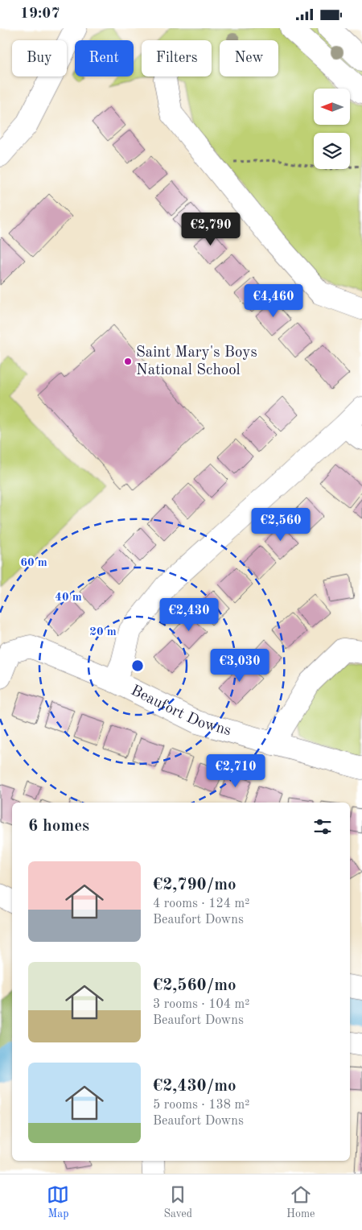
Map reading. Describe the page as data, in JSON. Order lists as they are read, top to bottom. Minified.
{"streets":{"street":["Beaufort Downs"]},"places":["Saint Mary's Boys National School"],"north":"left","page":{"status":"19:07","chip":["Buy","Rent","Filters","New"],"price":["€2,790","€4,460","€2,560","€2,430","€3,030","€2,710"],"heading":"6 homes","list":[{"name":"€2,790/mo","note":"4 rooms · 124 m² · Beaufort Downs"},{"name":"€2,560/mo","note":"3 rooms · 104 m² · Beaufort Downs"},{"name":"€2,430/mo","note":"5 rooms · 138 m² · Beaufort Downs"}],"tabs":["Map","Saved","Home"]},"rings":["60 m","40 m","20 m"]}
